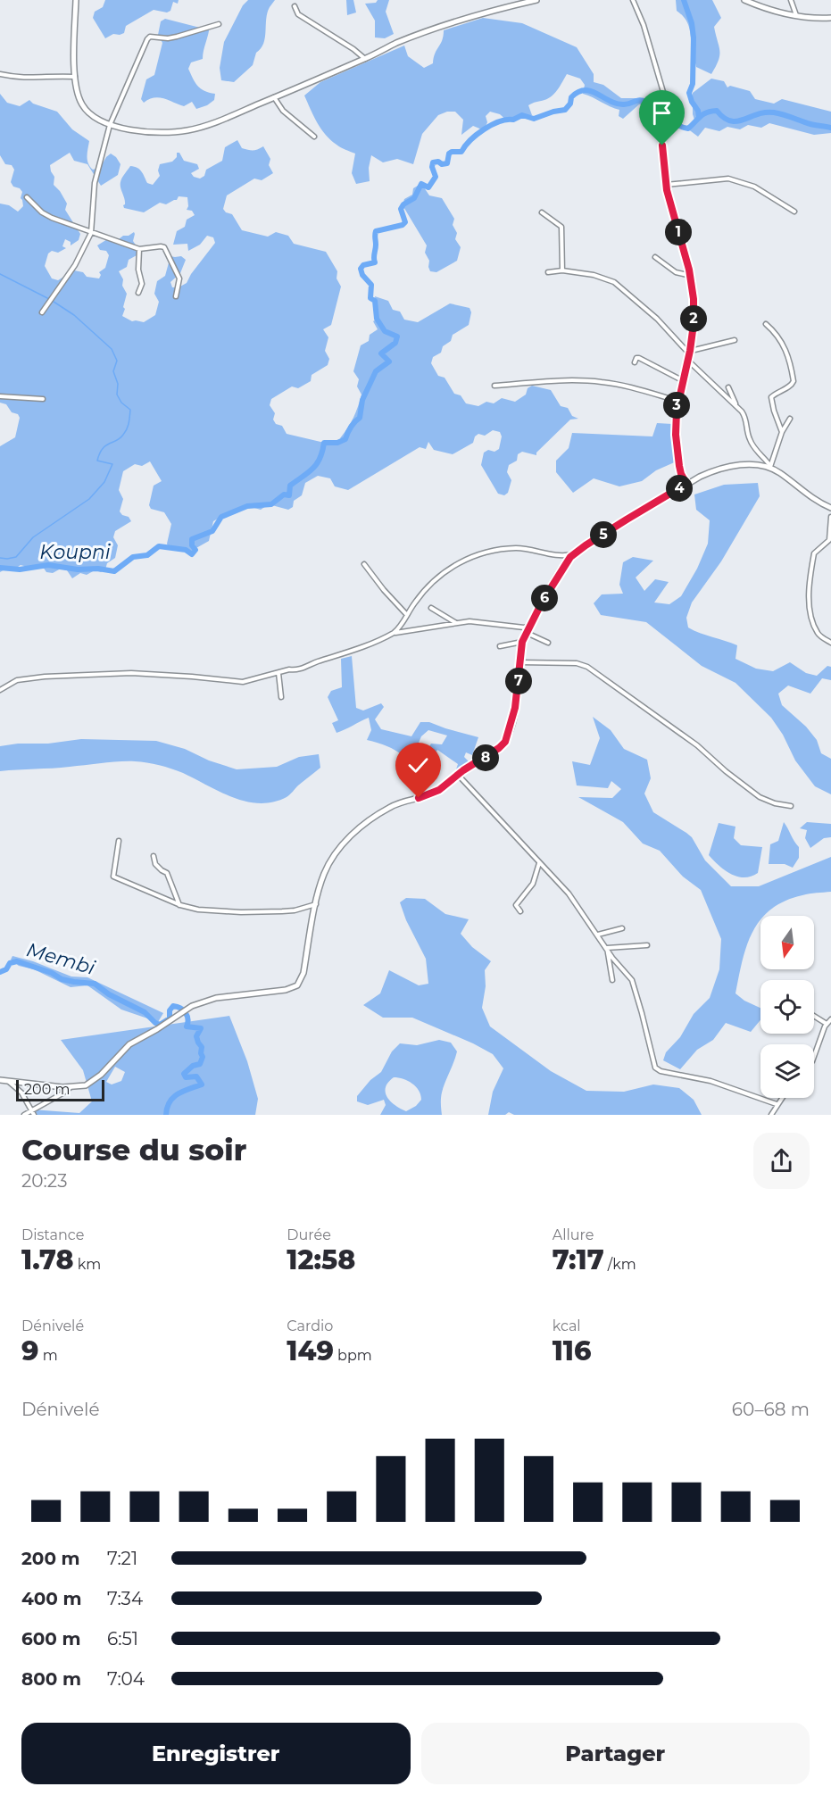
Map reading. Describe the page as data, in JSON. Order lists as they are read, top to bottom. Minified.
{"water":["Koupni","Membi"],"scale_bar":"200 m","north":"bottom","page":{"pins":["1","2","3","4","5","6","7","8"],"scale":"200 m","heading":["Course du soir","20:23"],"stats":[["Distance","1.78 km"],["Durée","12:58"],["Allure","7:17 /km"],["Dénivelé","9 m"],["Cardio","149 bpm"],["kcal","116"]],"chart":["Dénivelé","60–68 m"],"list":[{"name":"200 m","note":"7:21"},{"name":"400 m","note":"7:34"},{"name":"600 m","note":"6:51"},{"name":"800 m","note":"7:04"}],"buttons":["Enregistrer","Partager"]}}
